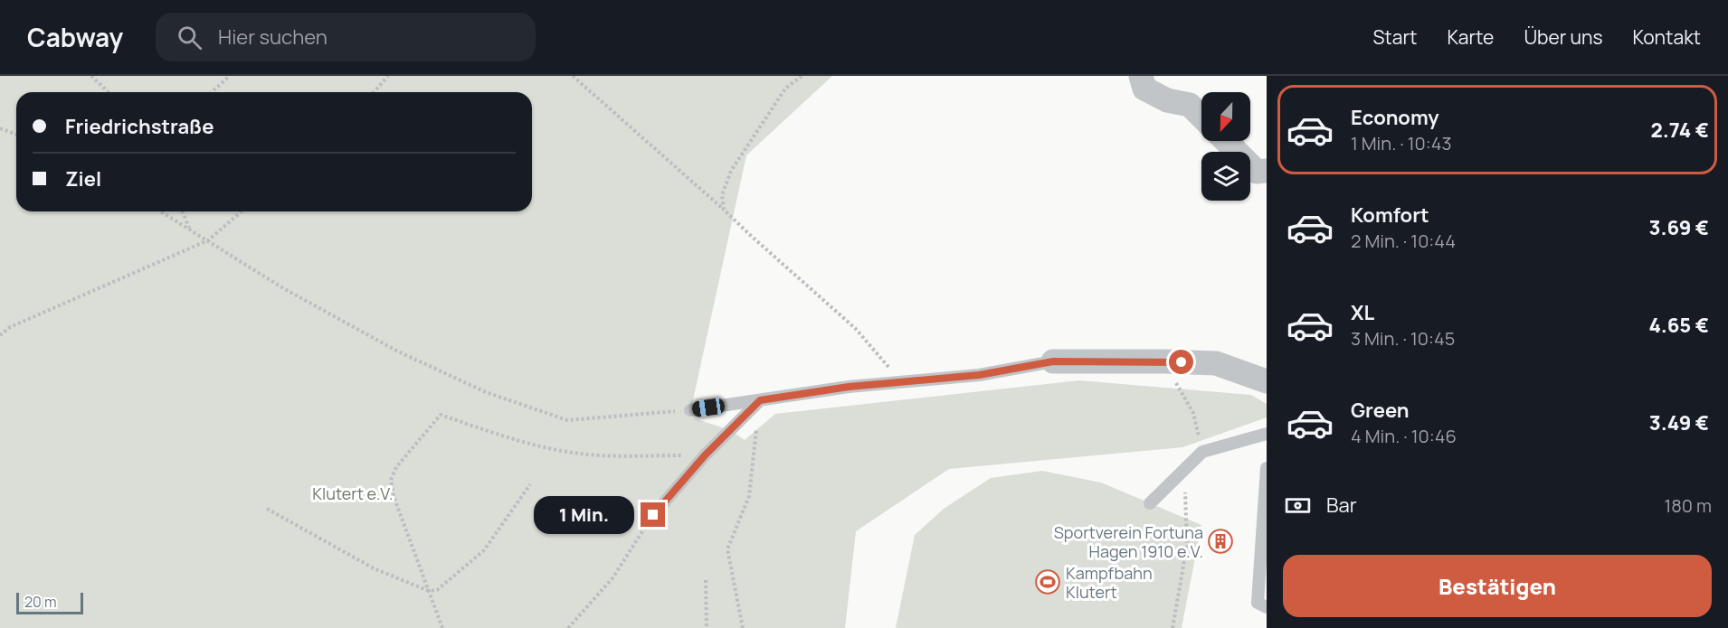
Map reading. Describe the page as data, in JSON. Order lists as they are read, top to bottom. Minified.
{"parks":["Klutert e.V."],"places":{"building":["Sportverein Fortuna Hagen 1910 e.V."],"sports":["Kampfbahn Klutert"]},"scale_bar":"20 m","north":"bottom","page":{"header":"Cabway","search":"Hier suchen","nav":["Start","Karte","Über uns","Kontakt"],"list":[{"name":"Economy","note":"1 Min. · 10:43","value":"2.74 €"},{"name":"Komfort","note":"2 Min. · 10:44","value":"3.69 €"},{"name":"XL","note":"3 Min. · 10:45","value":"4.65 €"},{"name":"Green","note":"4 Min. · 10:46","value":"3.49 €"}],"banner":["Friedrichstraße","Ziel"],"pay":["Bar","180 m"],"bubble":"1 Min.","buttons":"Bestätigen","scale":"20 m"}}
